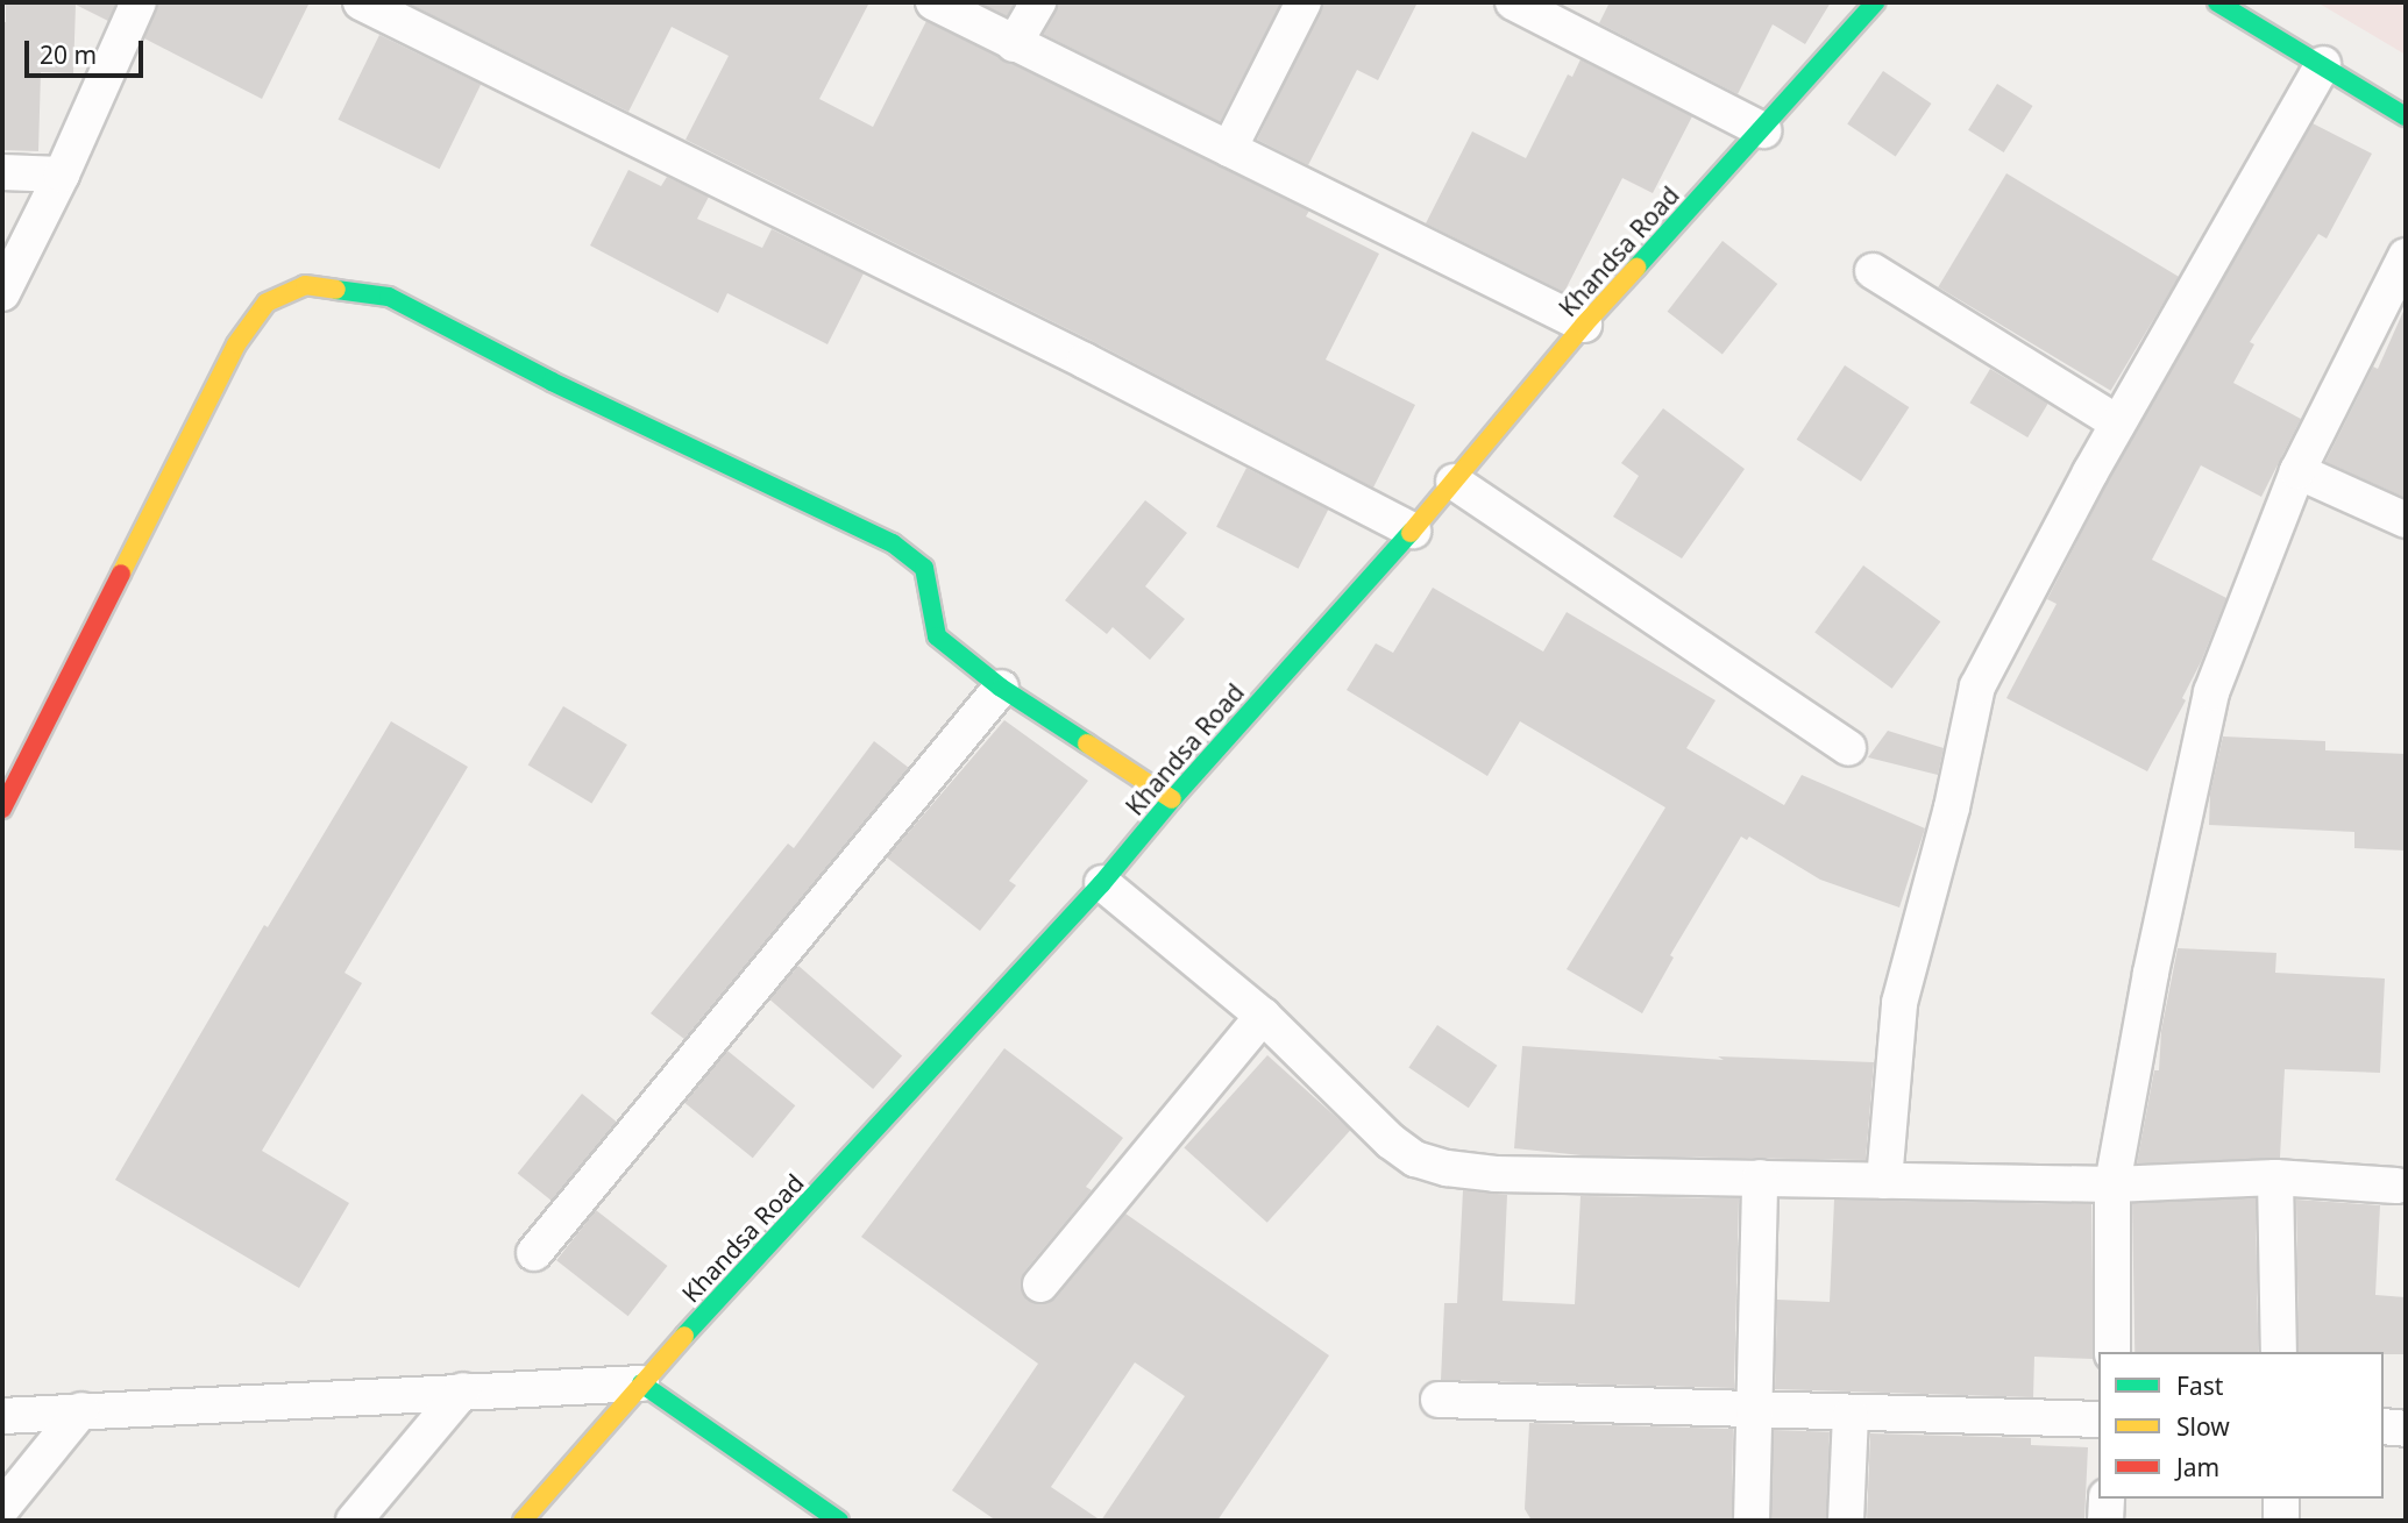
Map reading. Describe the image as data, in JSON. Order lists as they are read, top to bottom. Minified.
{"streets":{"street":["Khandsa Road"]},"legend":["Fast","Slow","Jam"],"scale_bar":"20 m"}
